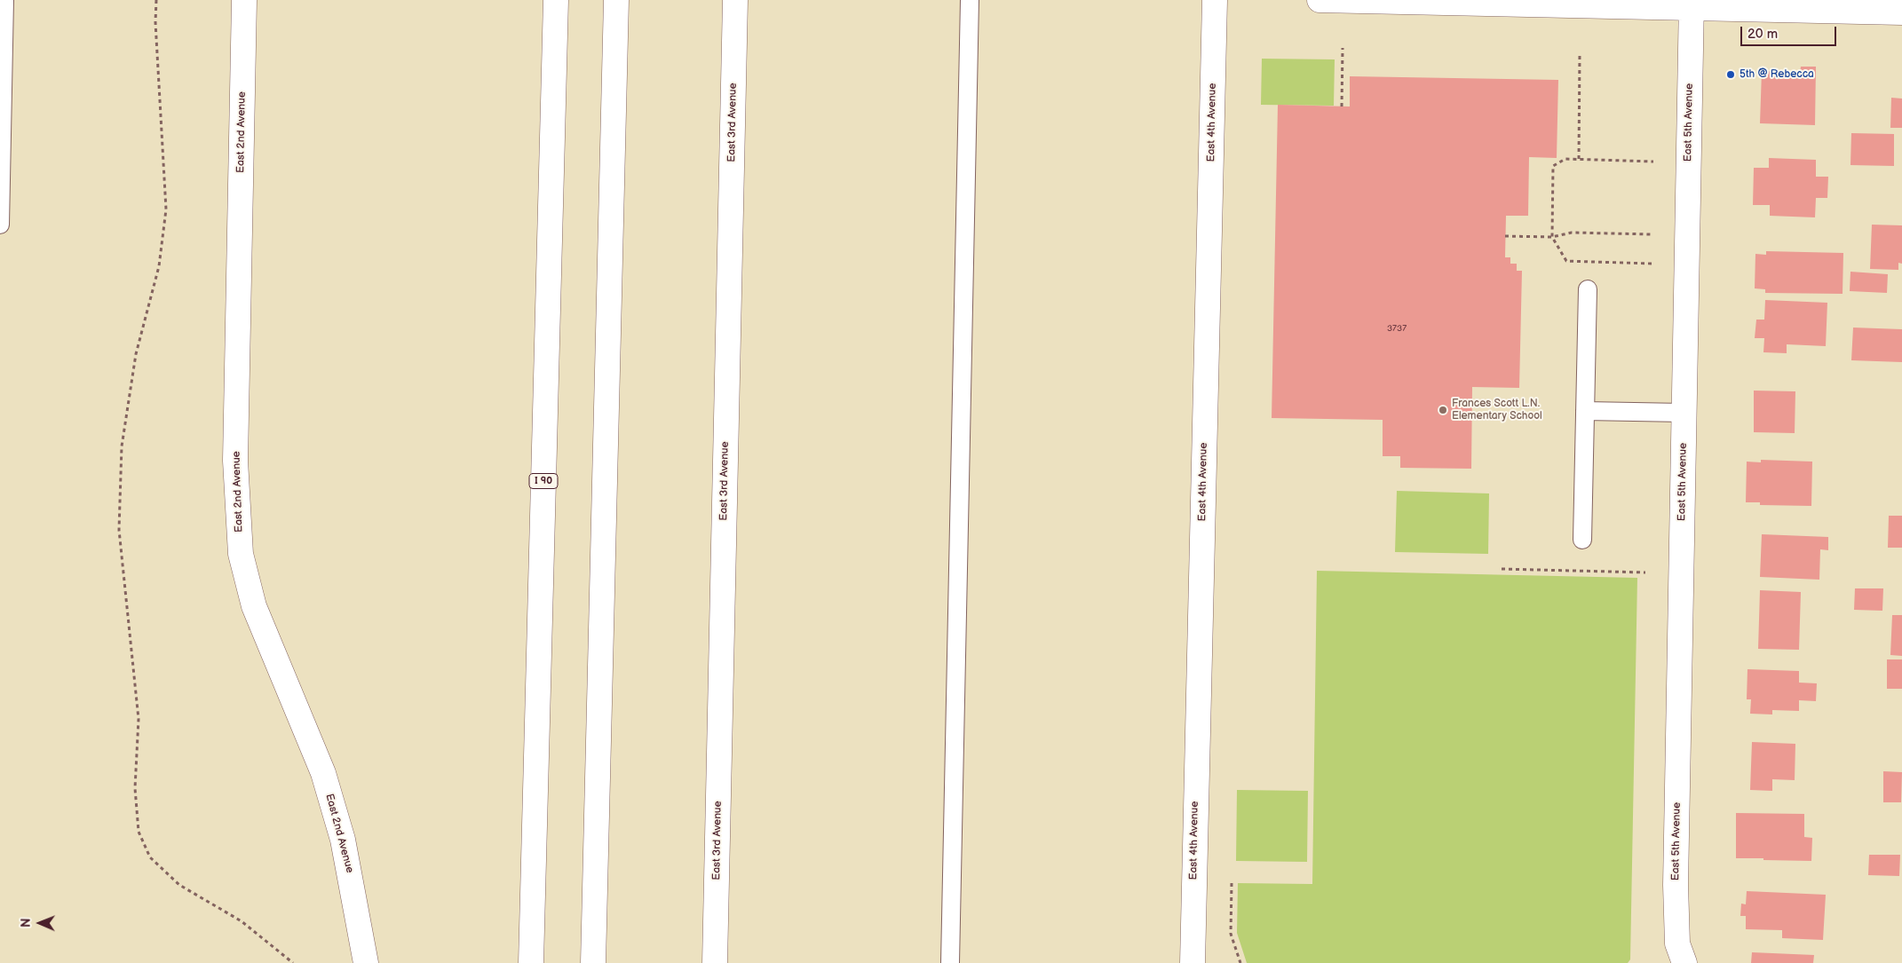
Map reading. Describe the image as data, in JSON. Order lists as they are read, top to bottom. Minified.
{"streets":{"main road":["East 3rd Avenue","East 4th Avenue","East 5th Avenue","East 2nd Avenue","I 90"]},"places":["5th @ Rebecca","Frances Scott L.N. Elementary School"],"house_numbers":["3737"],"scale_bar":"20 m","north":"left"}
